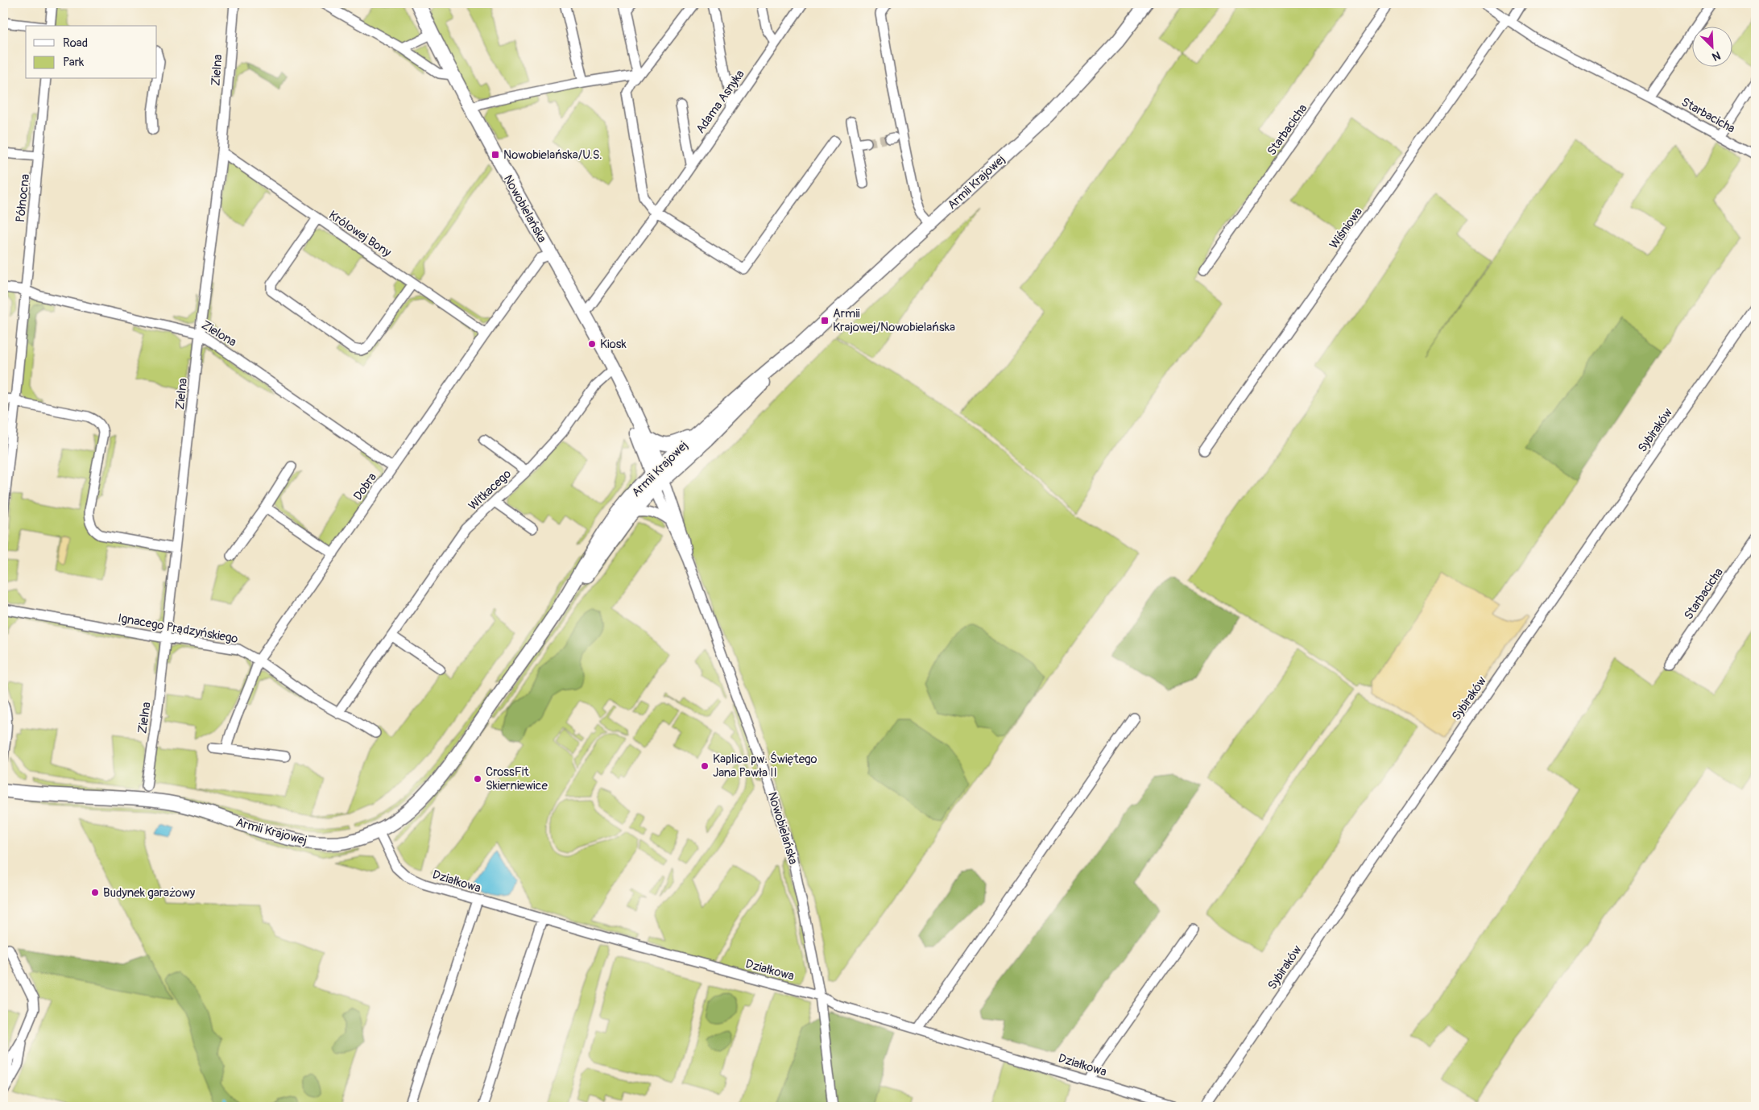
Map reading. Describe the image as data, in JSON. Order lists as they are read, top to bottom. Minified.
{"streets":{"street":["Zielna","Adama Asnyka","Starbacicha","Armii Krajowej","Północna","Nowobielańska","Wiśniowa","Królowej Bony","Zielona","Sybiraków","Dobra","Witkacego","Ignacego Prądzyńskiego","Działkowa"]},"crossings":[["Zielna","Królowej Bony"],["Zielna","Zielona"],["Zielna","Ignacego Prądzyńskiego"],["Adama Asnyka","Nowobielańska"],["Starbacicha","Wiśniowa"],["Armii Krajowej","Nowobielańska"],["Armii Krajowej","Działkowa"],["Północna","Zielona"],["Nowobielańska","Dobra"],["Nowobielańska","Witkacego"],["Nowobielańska","Działkowa"],["Królowej Bony","Dobra"],["Zielona","Dobra"],["Dobra","Ignacego Prądzyńskiego"],["Witkacego","Ignacego Prądzyńskiego"]],"places":{"transit":["Nowobielańska/U.S.","Armii Krajowej/Nowobielańska"],"other":["Kiosk","Kaplica pw. Świętego Jana Pawła II","CrossFit Skierniewice","Budynek garażowy"]},"legend":["Road","Park"],"north":"bottom right"}
